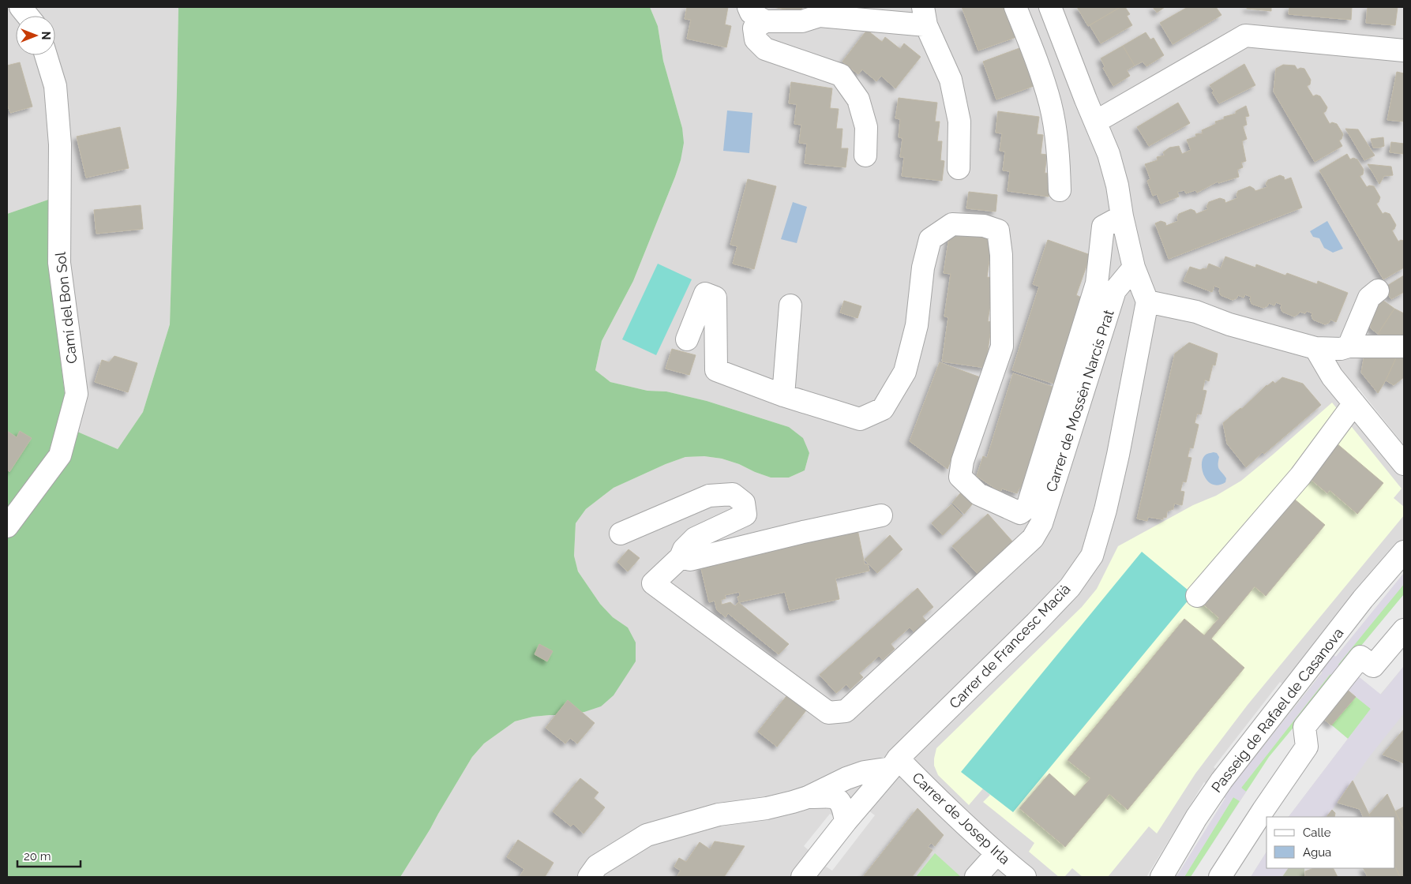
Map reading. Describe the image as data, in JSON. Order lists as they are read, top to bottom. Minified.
{"streets":{"street":["Camí del Bon Sol","Carrer de Mossèn Narcís Prat","Carrer de Francesc Macià","Passeig de Rafael de Casanova","Carrer de Josep Irla"]},"crossings":[["Carrer de Francesc Macià","Carrer de Josep Irla"]],"legend":["Calle","Agua"],"scale_bar":"20 m","north":"right"}
